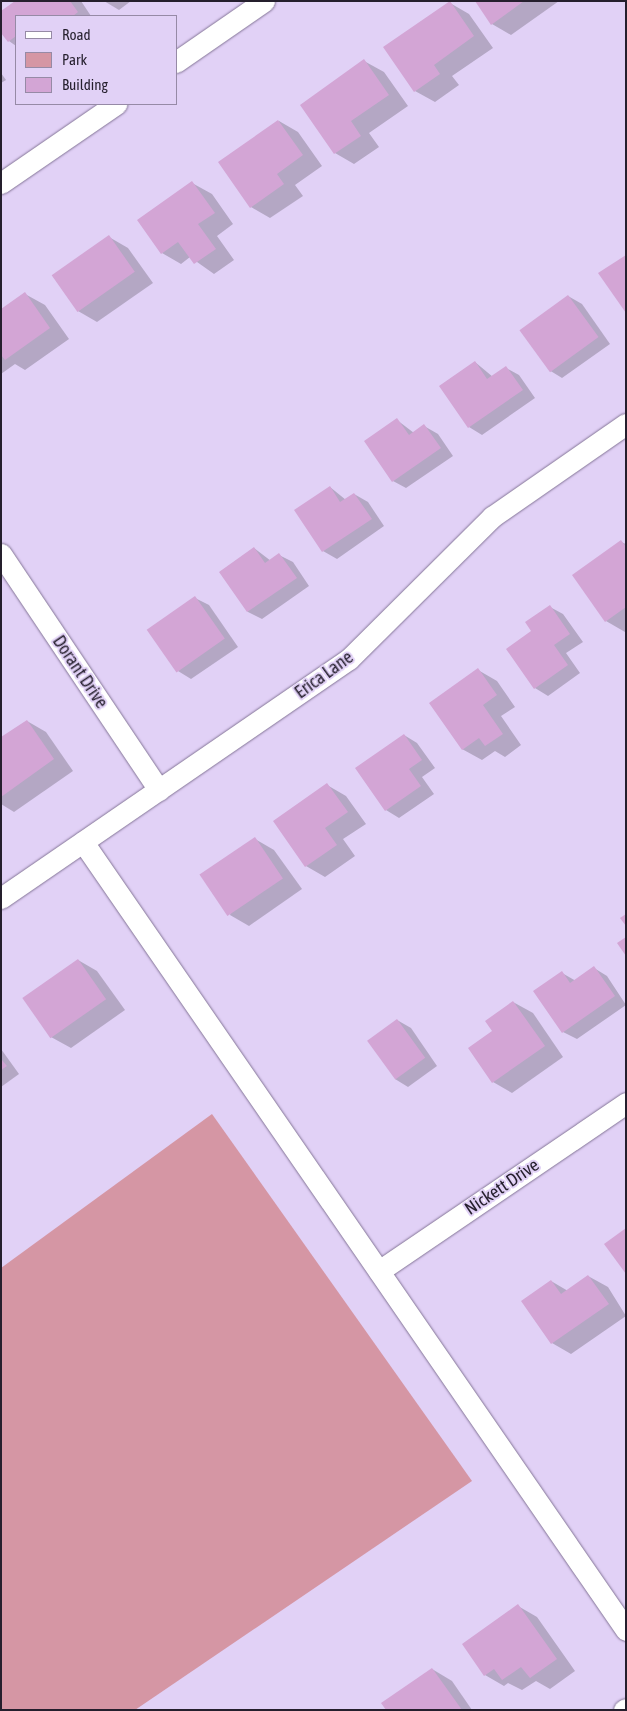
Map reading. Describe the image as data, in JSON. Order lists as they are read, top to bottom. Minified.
{"streets":{"street":["Dorant Drive","Erica Lane","Nickett Drive"]},"crossings":[["Dorant Drive","Erica Lane"]],"legend":["Road","Park","Building"]}
